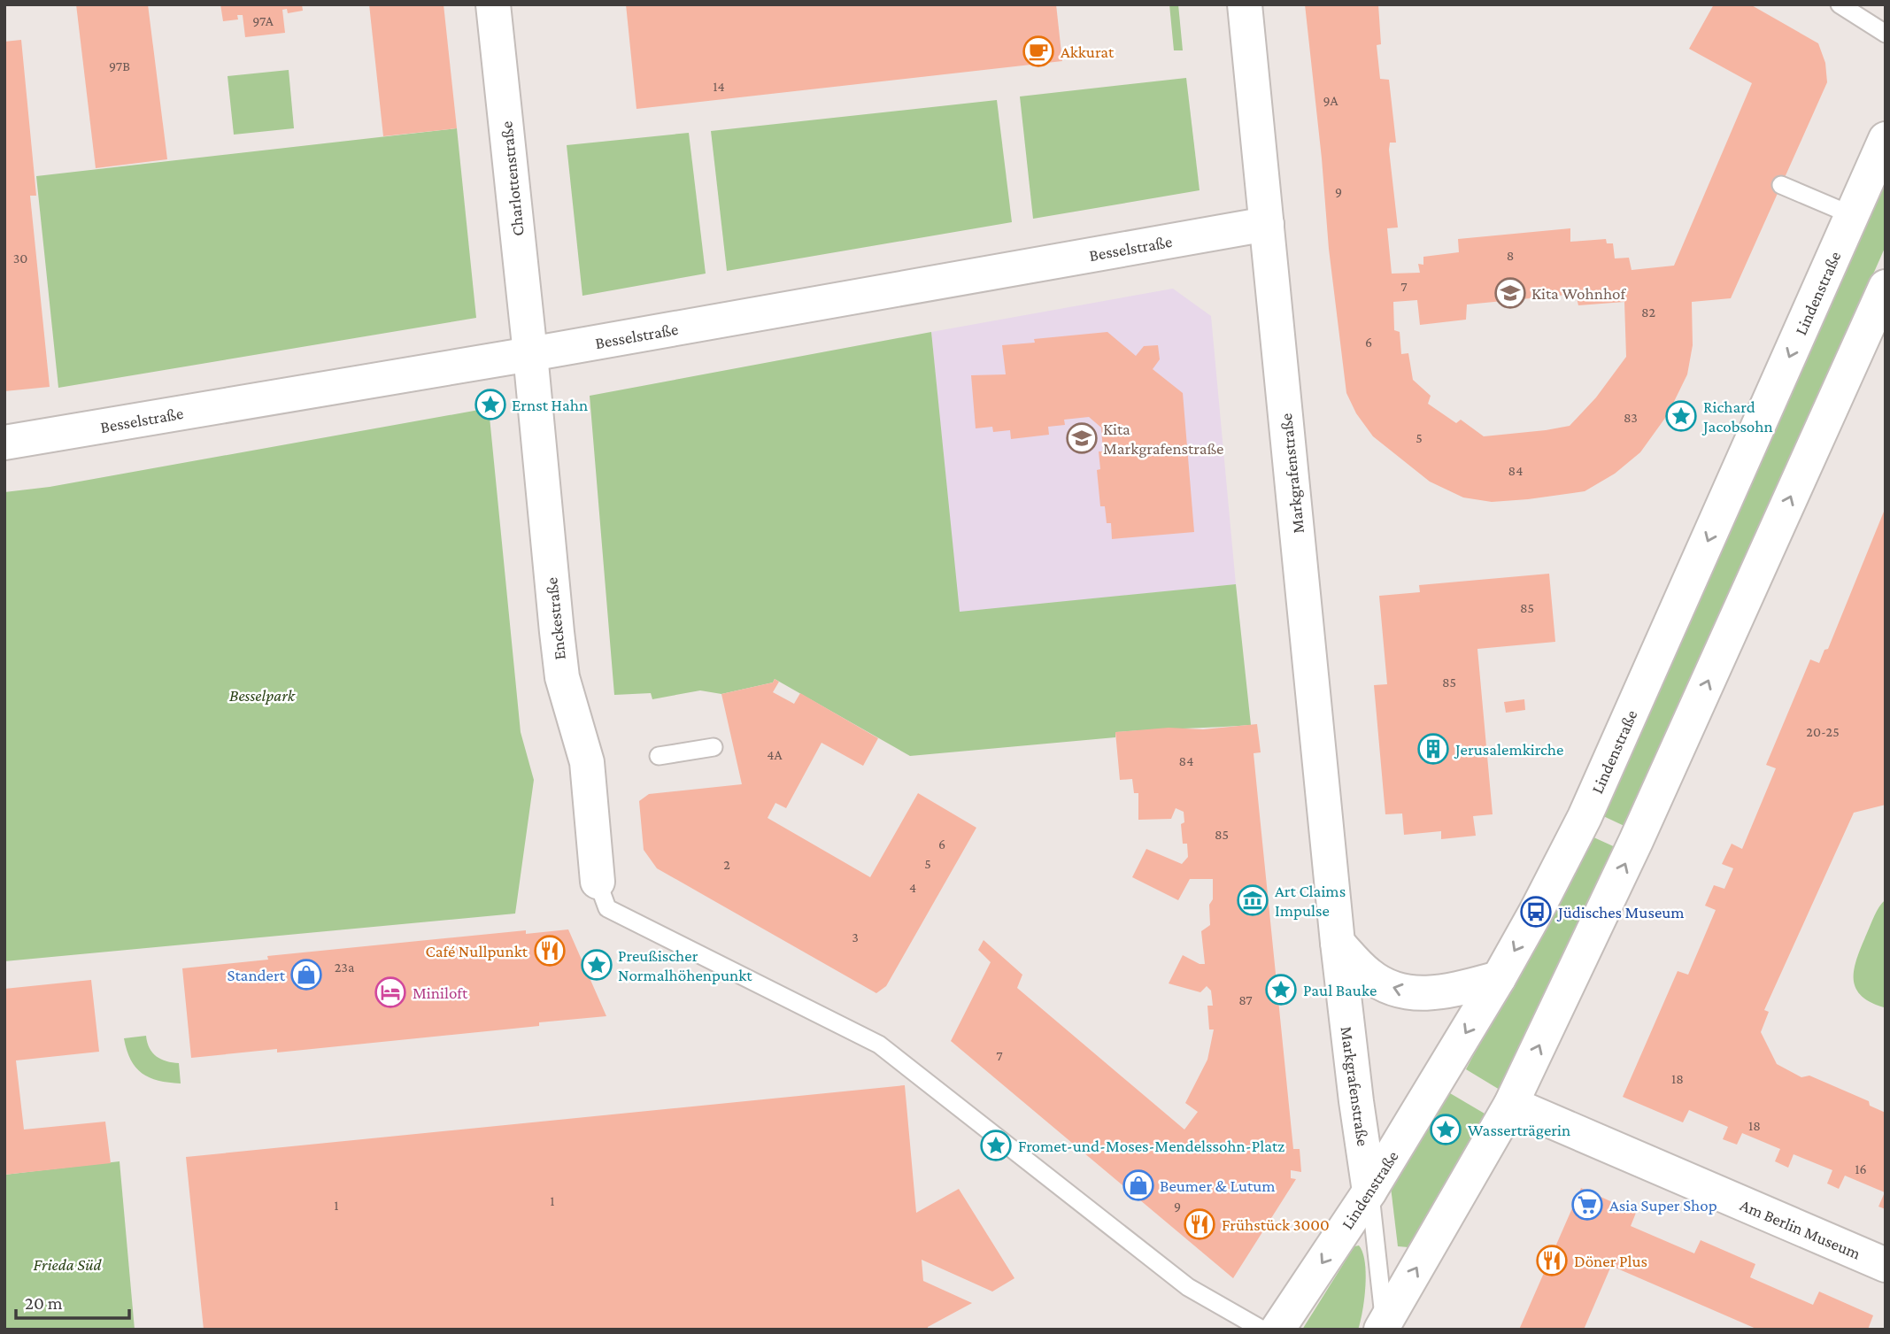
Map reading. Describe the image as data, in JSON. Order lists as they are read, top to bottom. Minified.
{"streets":{"street":["Charlottenstraße","Besselstraße","Lindenstraße","Markgrafenstraße","Enckestraße","Am Berlin Museum"]},"crossings":[["Charlottenstraße","Besselstraße"],["Charlottenstraße","Enckestraße"],["Besselstraße","Markgrafenstraße"],["Besselstraße","Enckestraße"],["Lindenstraße","Markgrafenstraße"]],"parks":["Besselpark","Frieda Süd"],"places":{"cafe":["Akkurat"],"school or university":["Kita Wohnhof","Kita Markgrafenstraße"],"place":["Ernst Hahn","Richard Jacobsohn","Preußischer Normalhöhenpunkt","Paul Bauke","Wasserträgerin","Fromet-und-Moses-Mendelssohn-Platz"],"building":["Jerusalemkirche"],"museum":["Art Claims Impulse"],"bus stop":["Jüdisches Museum"],"restaurant":["Café Nullpunkt","Frühstück 3000","Döner Plus"],"shop":["Standert","Beumer & Lutum"],"hotel":["Miniloft"],"supermarket":["Asia Super Shop"]},"house_numbers":["97A","97B","14","9A","9","8","30","7","82","6","83","5","84","85","85","20-25","4A","84","85","6","5","2","4","3","23a","87","7","18","18","16","1","1","9"],"scale_bar":"20 m"}
